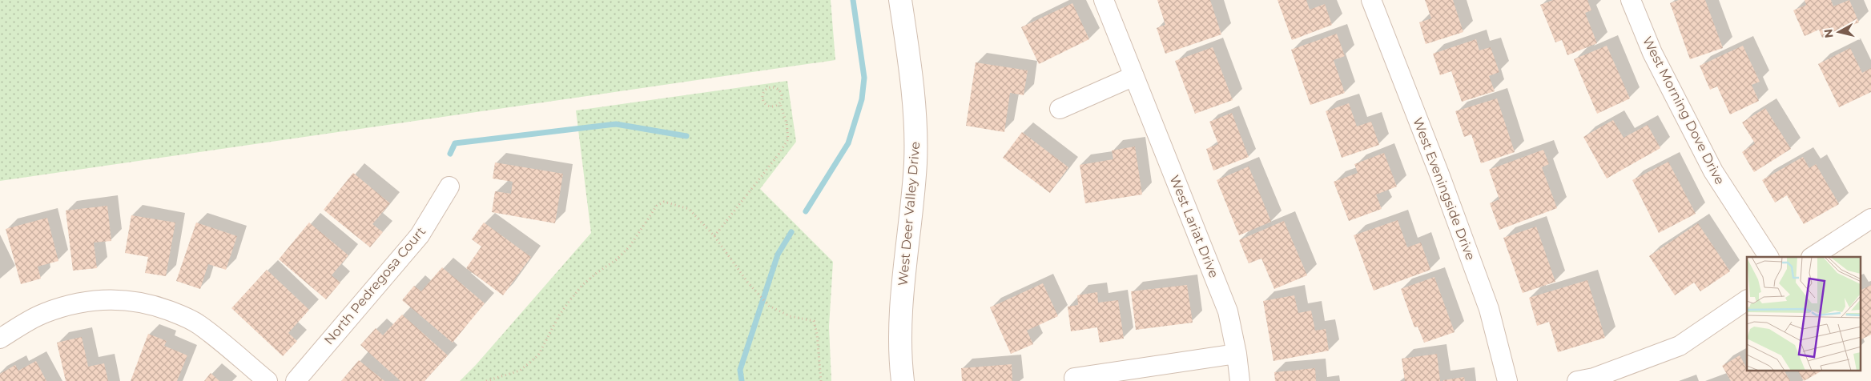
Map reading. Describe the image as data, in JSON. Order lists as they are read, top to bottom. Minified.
{"streets":{"street":["West Morning Dove Drive","West Eveningside Drive","West Deer Valley Drive","West Lariat Drive","North Pedregosa Court"]},"north":"left"}
